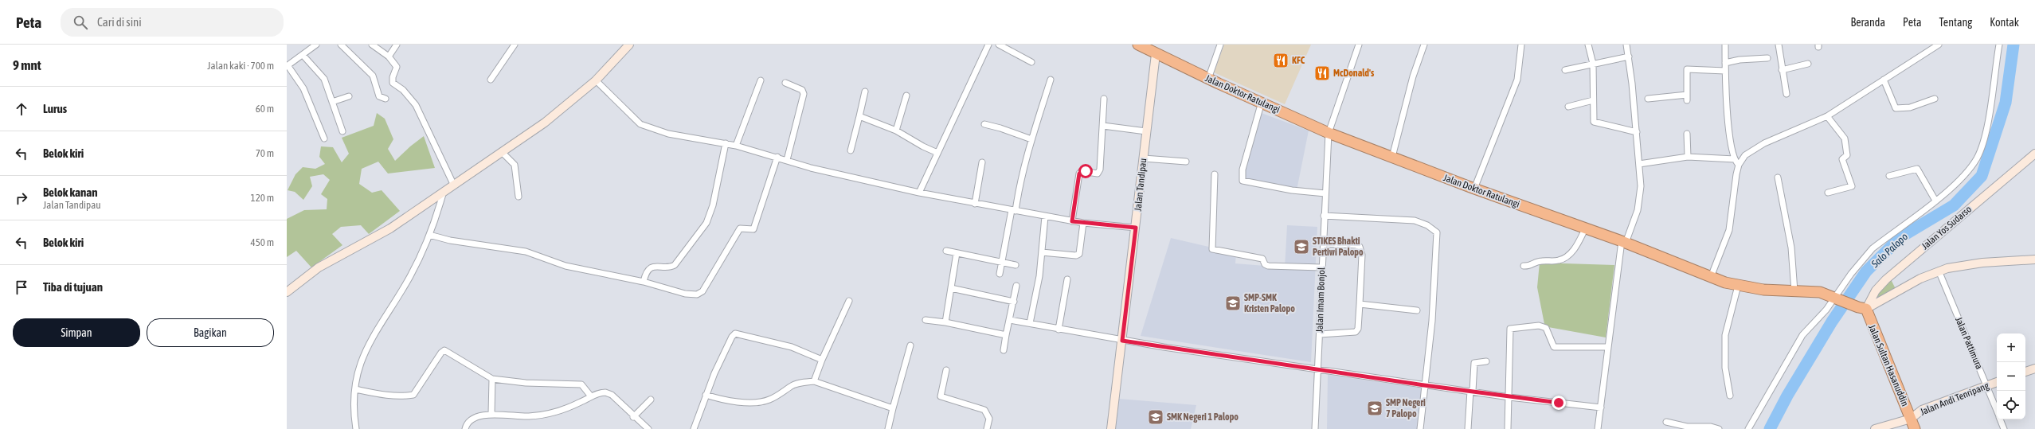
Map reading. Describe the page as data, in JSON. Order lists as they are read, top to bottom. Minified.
{"streets":{"highway":["Jalan Doktor Ratulangi","Jalan Sultan Hasanuddin"],"street":["Jalan Tandipau","Jalan Yos Sudarso","Jalan Imam Bonjol","Jalan Pattimura","Jalan Andi Tenripang"]},"crossings":[["Jalan Doktor Ratulangi","Jalan Tandipau"],["Jalan Doktor Ratulangi","Jalan Yos Sudarso"],["Jalan Doktor Ratulangi","Jalan Imam Bonjol"],["Jalan Doktor Ratulangi","Jalan Sultan Hasanuddin"],["Jalan Yos Sudarso","Jalan Sultan Hasanuddin"],["Jalan Pattimura","Jalan Andi Tenripang"],["Jalan Sultan Hasanuddin","Jalan Andi Tenripang"]],"water":["Salo Palopo"],"places":{"restaurant":["KFC","McDonald's"],"school or university":["STIKES Bhakti Pertiwi Palopo","SMP-SMK Kristen Palopo","SMP Negeri 7 Palopo","SMK Negeri 1 Palopo"]},"page":{"header":"Peta","search":"Cari di sini","nav":["Beranda","Peta","Tentang","Kontak"],"heading":["9 mnt","Jalan kaki · 700 m"],"list":[["Lurus","60 m"],["Belok kiri","70 m"],["Belok kanan","Jalan Tandipau","120 m"],["Belok kiri","450 m"],"Tiba di tujuan"],"buttons":["Simpan","Bagikan"],"map_buttons":["+","−"]}}
